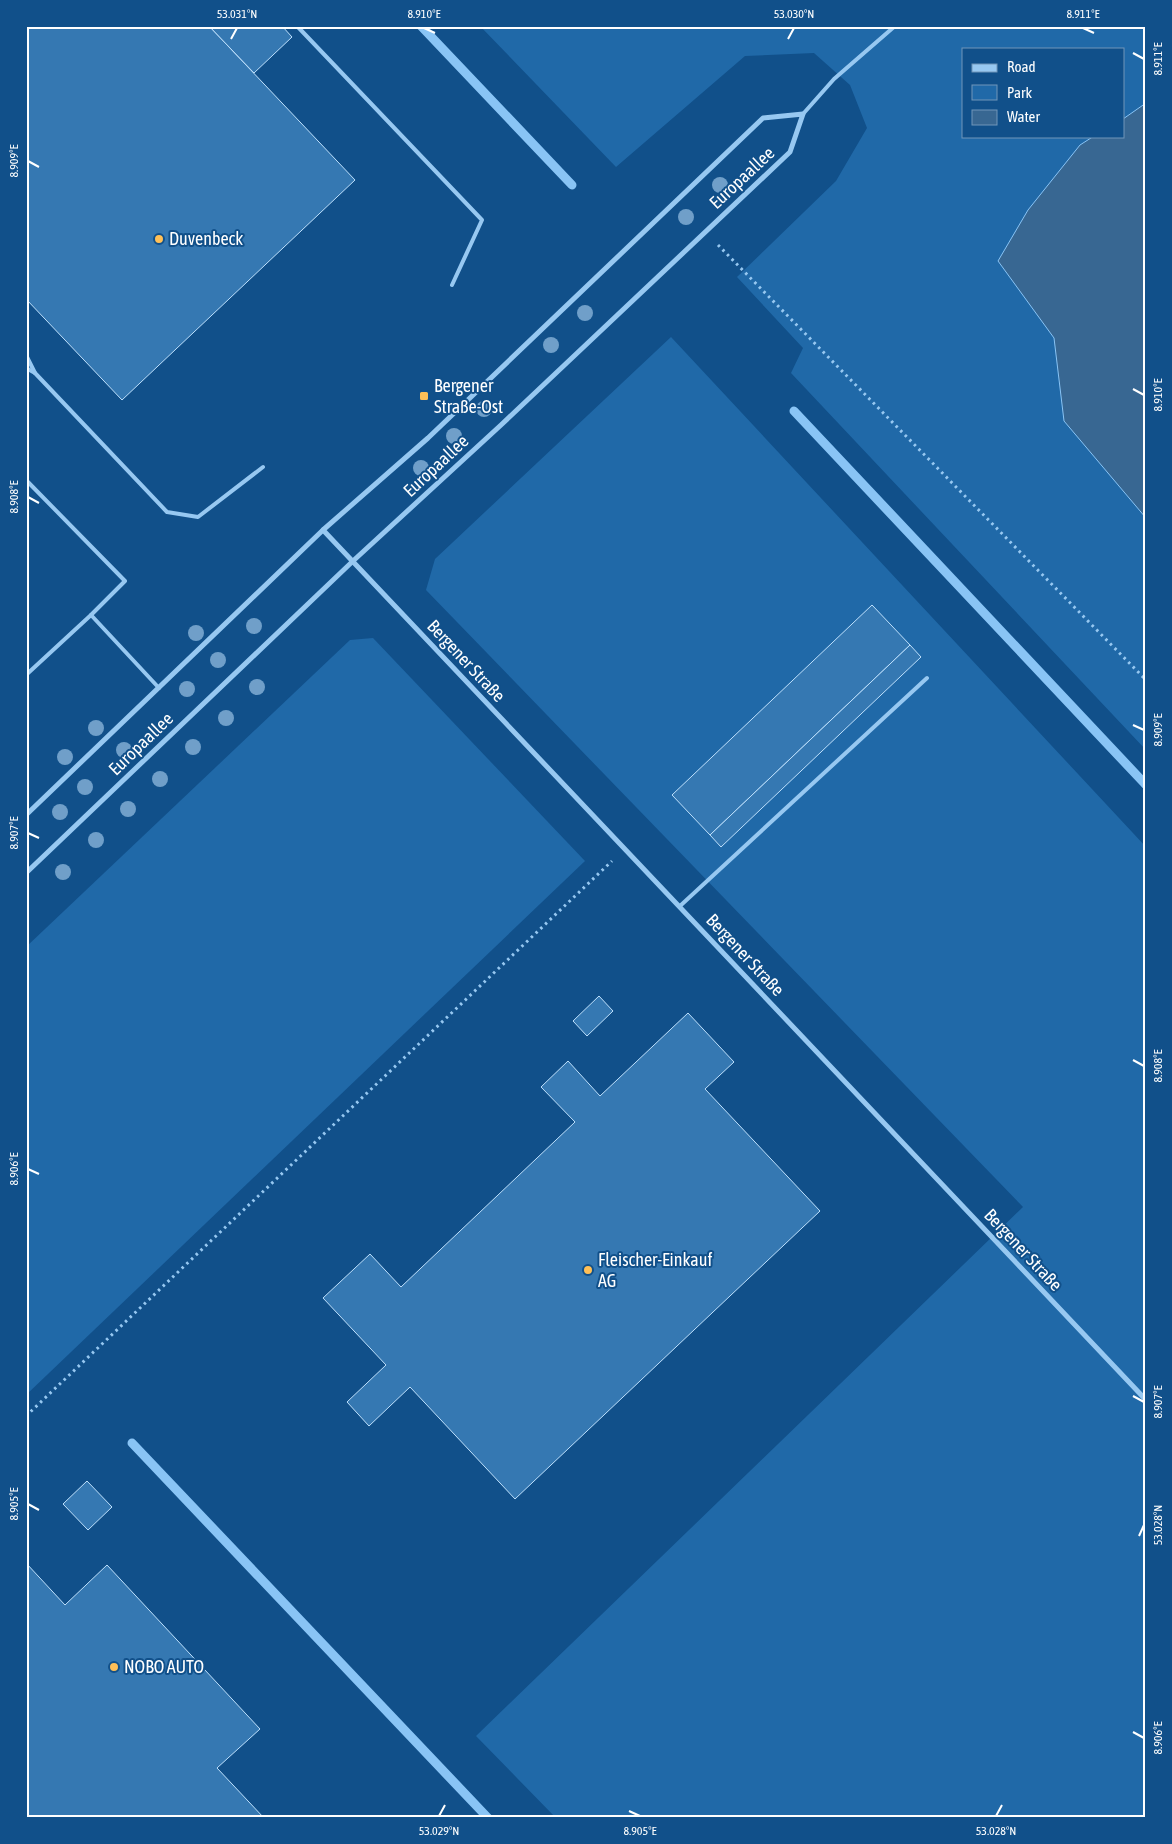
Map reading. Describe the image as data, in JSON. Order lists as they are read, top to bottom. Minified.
{"streets":{"street":["Europaallee","Bergener Straße"]},"crossings":[["Europaallee","Bergener Straße"]],"places":{"other":["Duvenbeck","Fleischer-Einkauf AG","NOBO AUTO"],"transit":["Bergener Straße-Ost"]},"legend":["Road","Park","Water"],"coordinates":["53.031°N","8.910°E","53.030°N","8.911°E","8.909°E","8.908°E","8.907°E","8.906°E","8.905°E","53.028°N","53.029°N"]}
